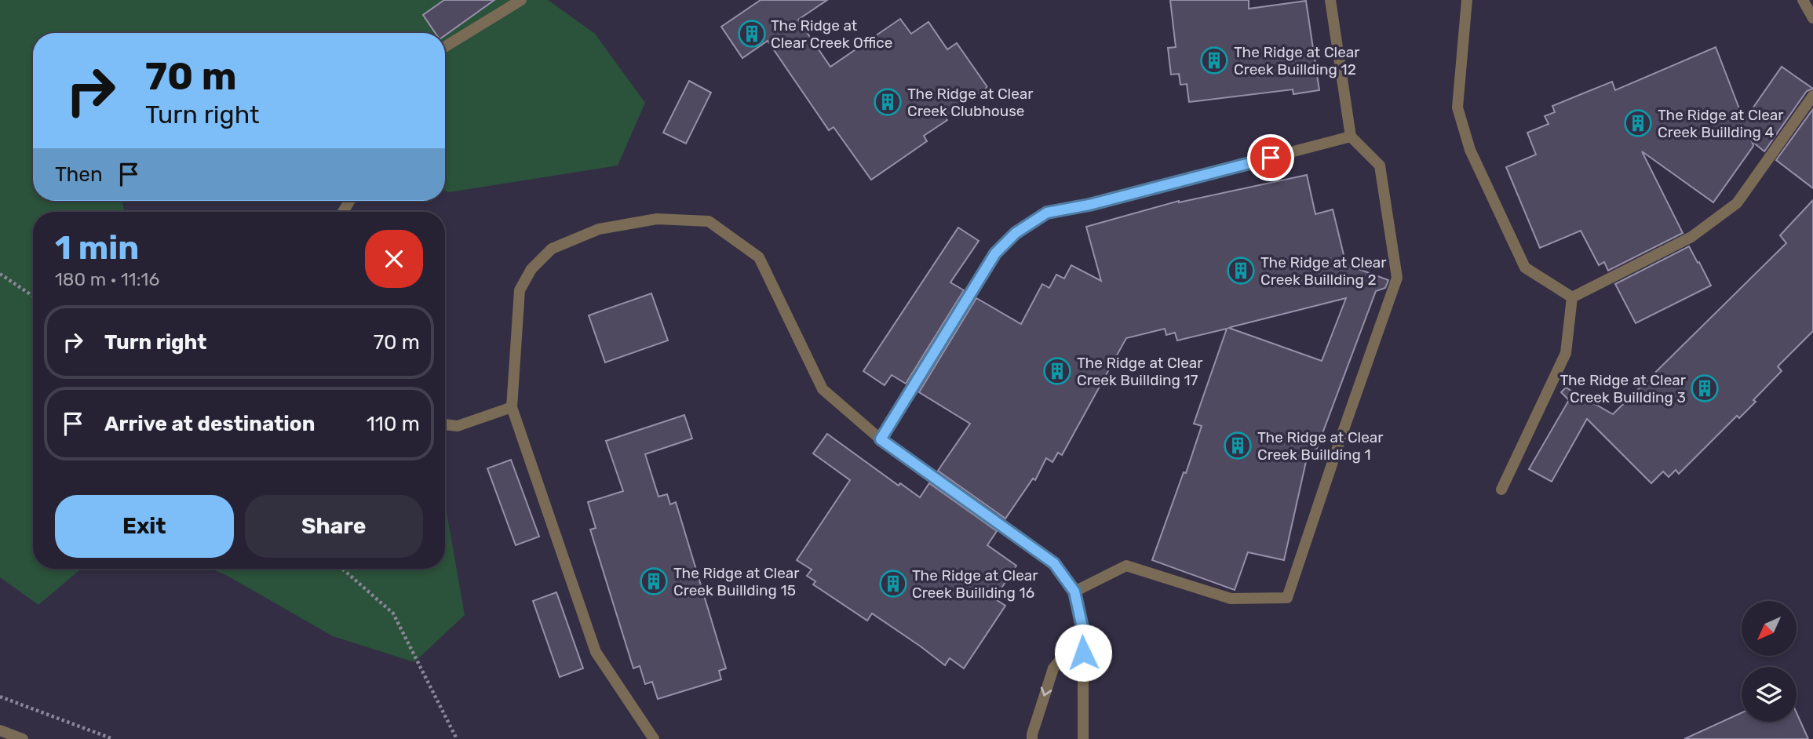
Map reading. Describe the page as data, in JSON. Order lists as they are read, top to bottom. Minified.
{"places":{"building":["The Ridge at Clear Creek Office","The Ridge at Clear Creek Buillding 12","The Ridge at Clear Creek Clubhouse","The Ridge at Clear Creek Buillding 4","The Ridge at Clear Creek Buillding 2","The Ridge at Clear Creek Buillding 17","The Ridge at Clear Creek Buillding 3","The Ridge at Clear Creek Buillding 1","The Ridge at Clear Creek Buillding 15","The Ridge at Clear Creek Buillding 16"]},"north":"bottom left","page":{"turn":["70 m","Turn right"],"then":"Then","heading":["1 min","180 m · 11:16"],"list":[{"name":"Turn right","value":"70 m"},{"name":"Arrive at destination","value":"110 m"}],"buttons":["Exit","Share"]}}
